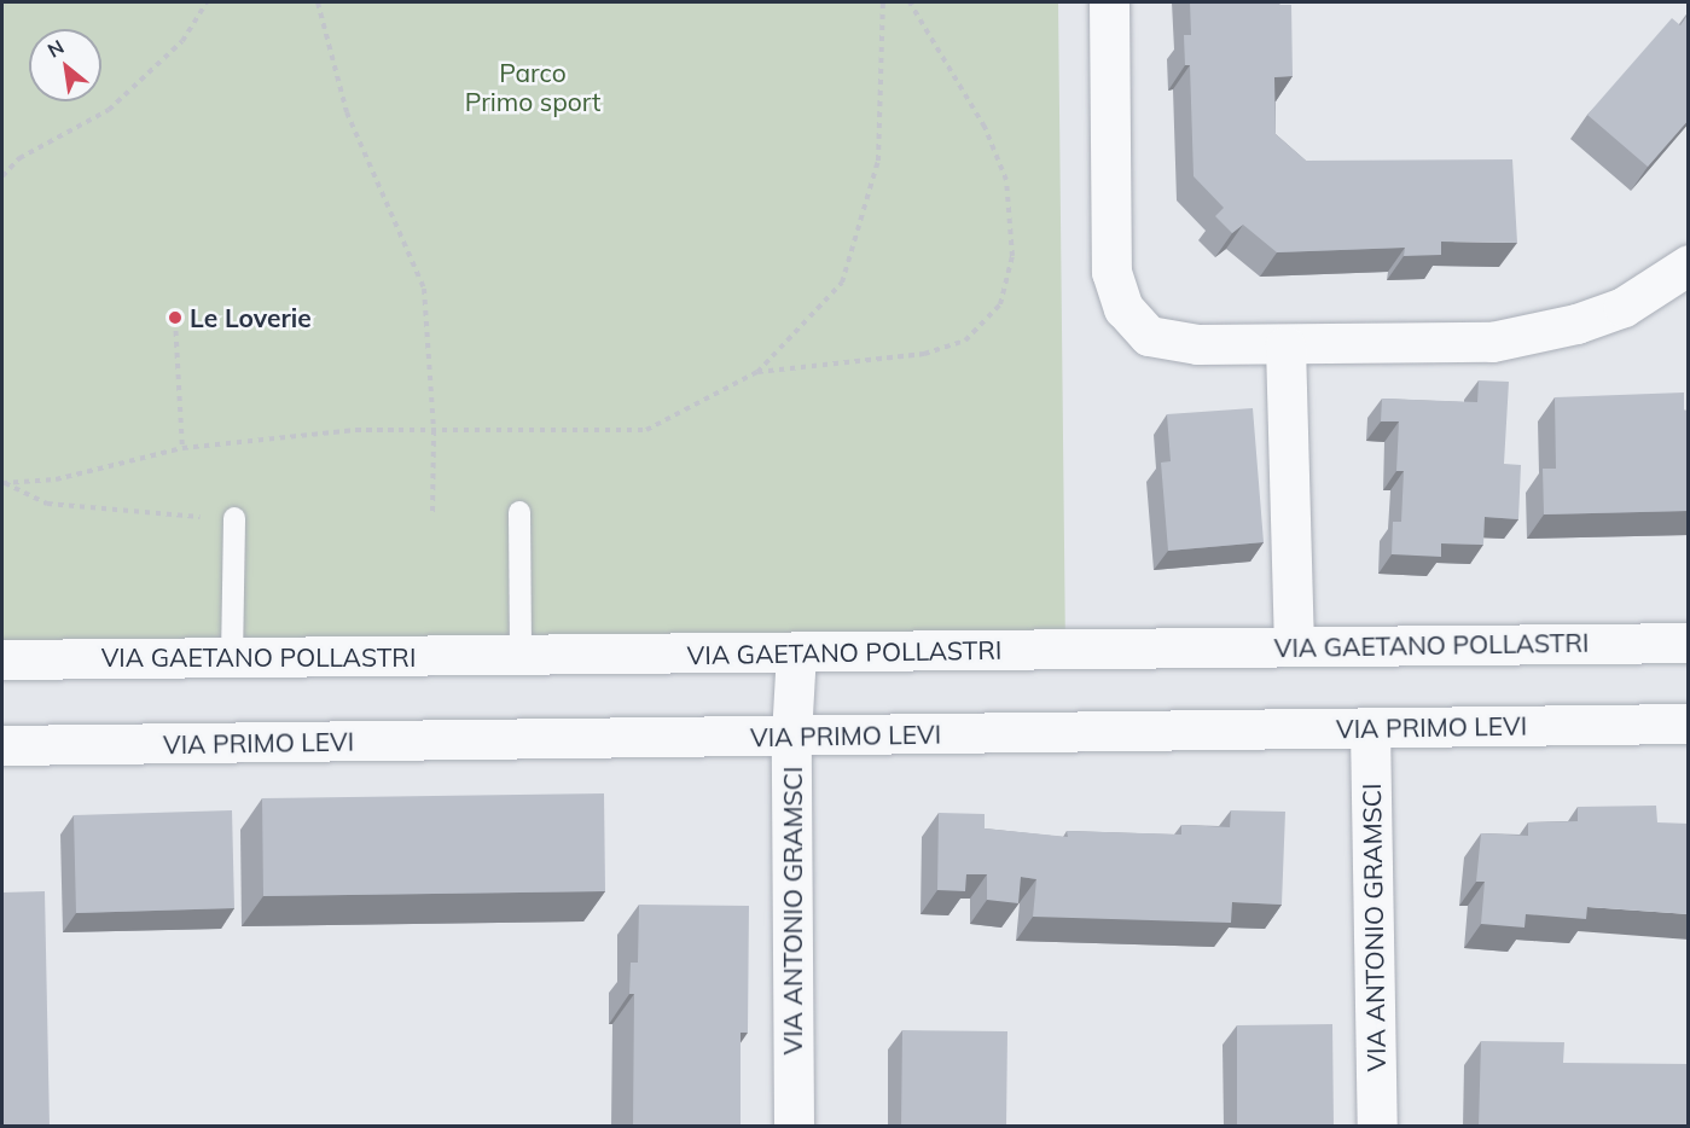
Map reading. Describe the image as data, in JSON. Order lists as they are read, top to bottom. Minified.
{"streets":{"street":["VIA GAETANO POLLASTRI","VIA PRIMO LEVI","VIA ANTONIO GRAMSCI"]},"crossings":[["VIA GAETANO POLLASTRI","VIA ANTONIO GRAMSCI"],["VIA PRIMO LEVI","VIA ANTONIO GRAMSCI"]],"parks":["Parco Primo sport"],"places":["Le Loverie"],"north":"top left"}
